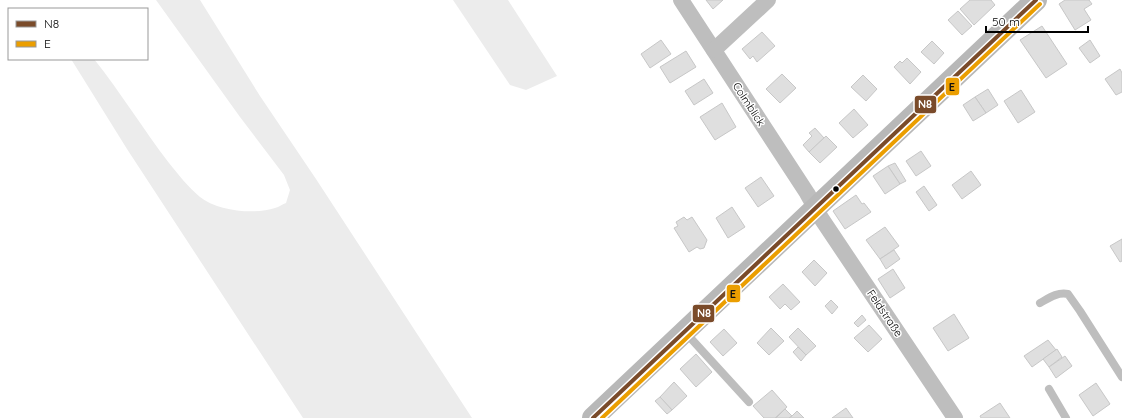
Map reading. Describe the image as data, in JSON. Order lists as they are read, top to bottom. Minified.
{"streets":{"street":["Colmblick","Feldstraße"]},"crossings":[["Colmblick","Feldstraße"]],"lines":["transit line N8","transit line E"],"legend":["N8","E"],"scale_bar":"50 m"}
